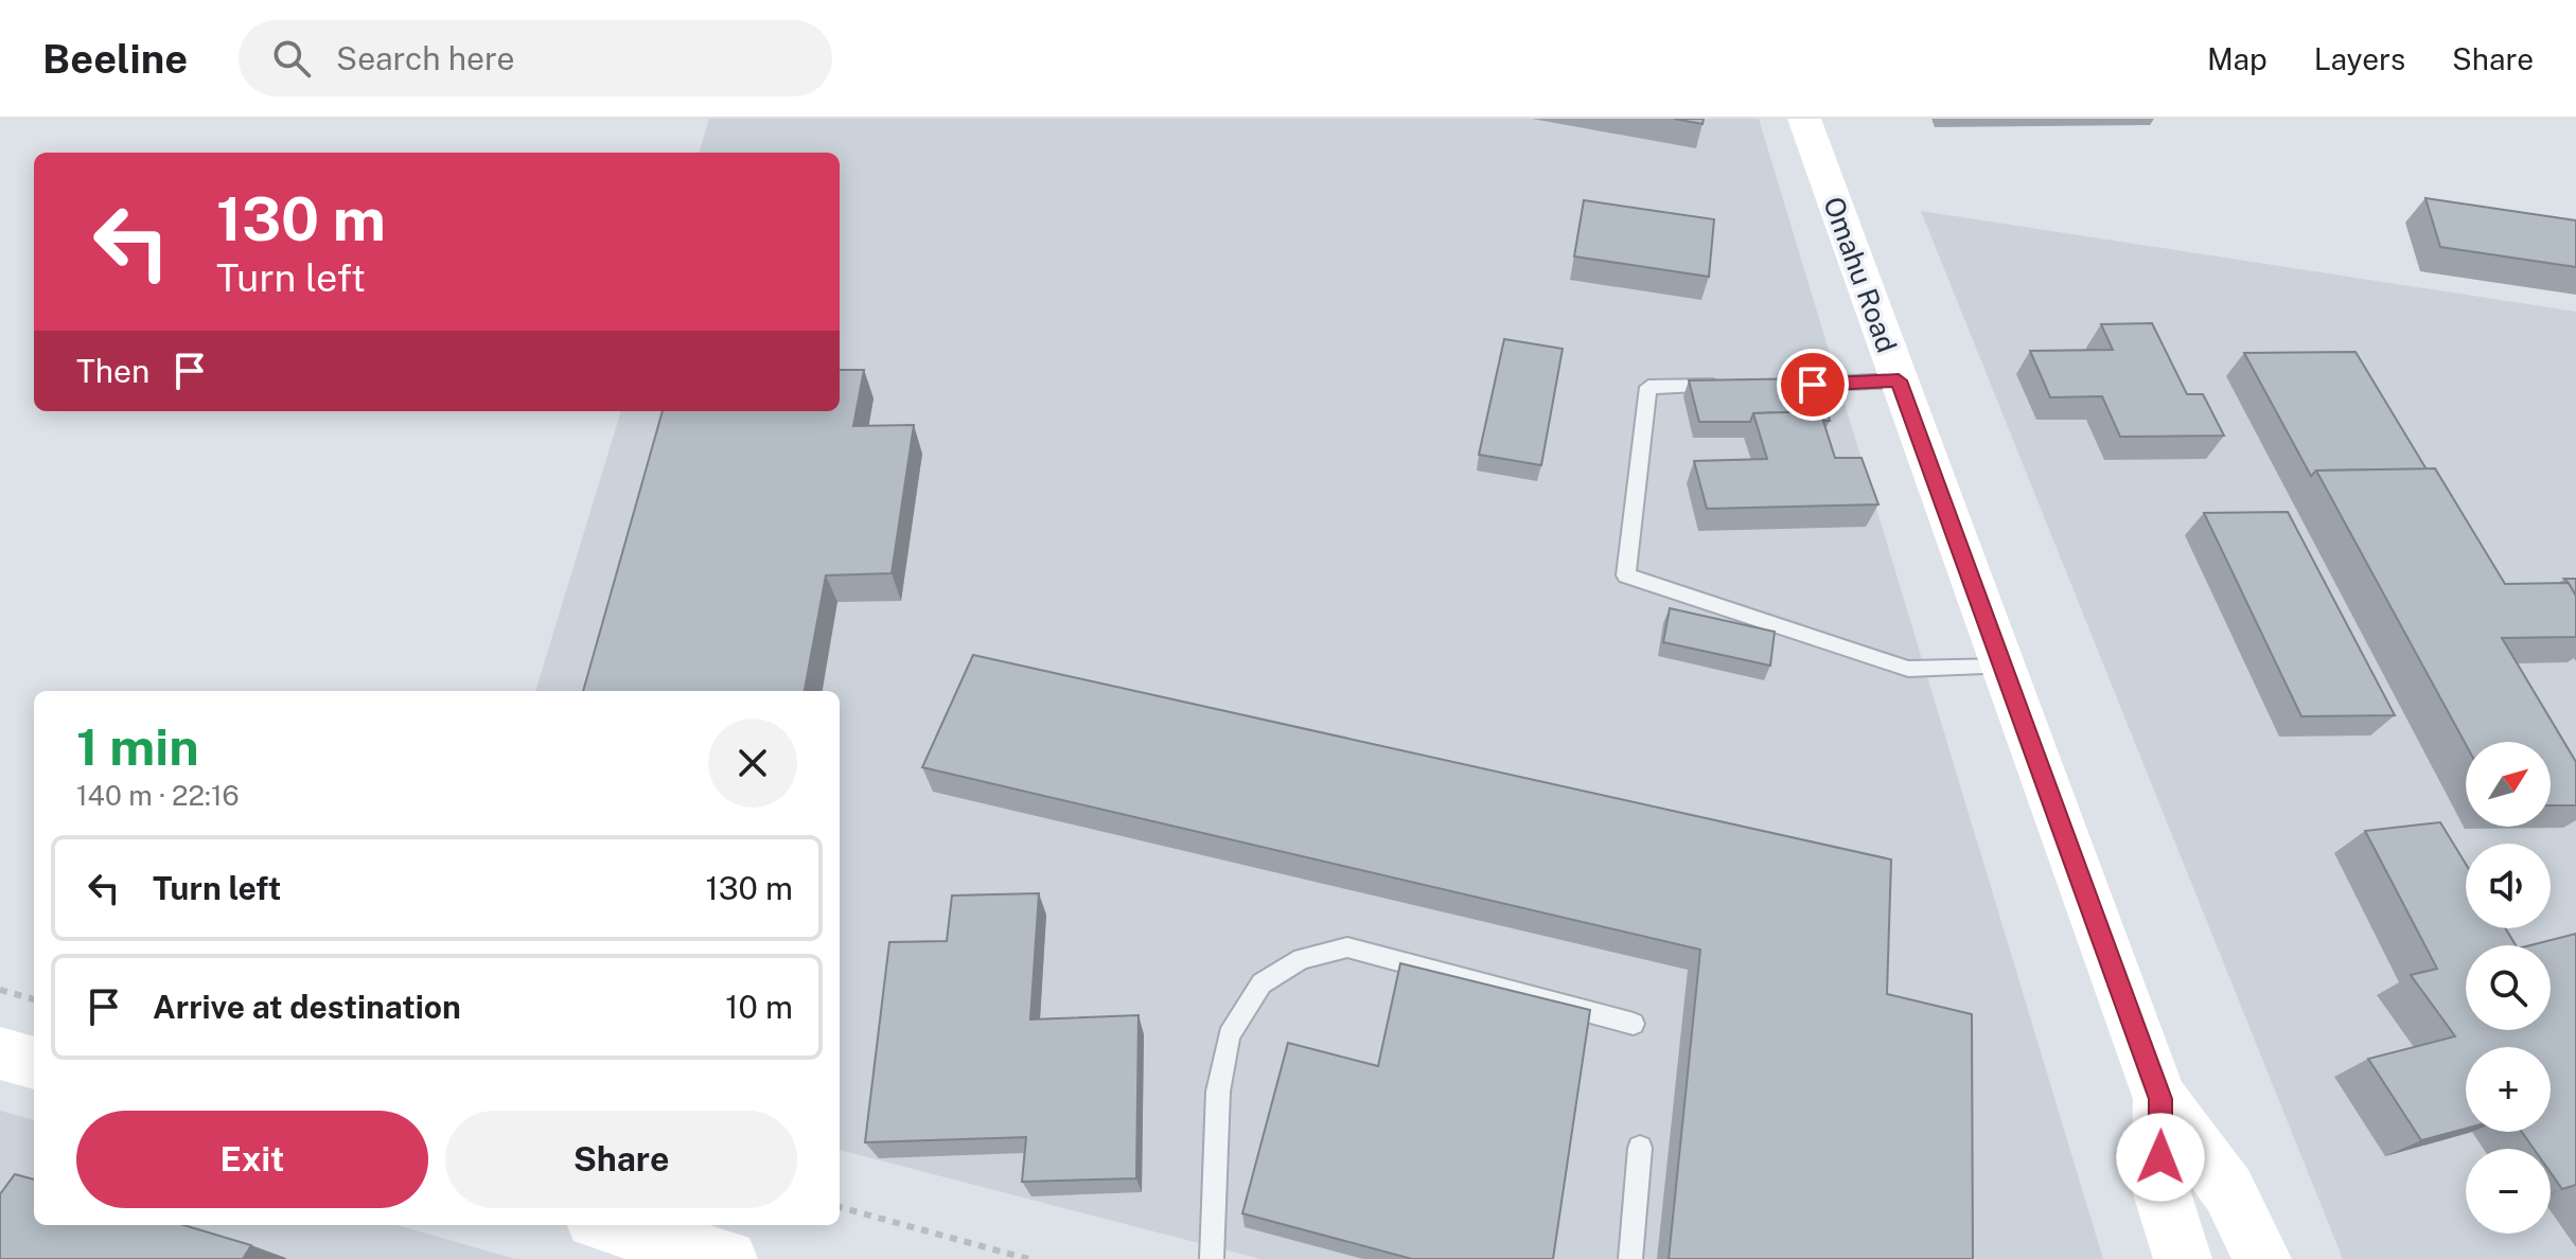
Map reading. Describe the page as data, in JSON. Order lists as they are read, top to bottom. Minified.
{"streets":{"main road":["Omahu Road"]},"north":"top right","page":{"header":"Beeline","search":"Search here","nav":["Map","Layers","Share"],"turn":["130 m","Turn left"],"then":"Then","heading":["1 min","140 m · 22:16"],"map_buttons":["+","−"],"list":[{"name":"Turn left","value":"130 m"},{"name":"Arrive at destination","value":"10 m"}],"buttons":["Exit","Share"]}}
